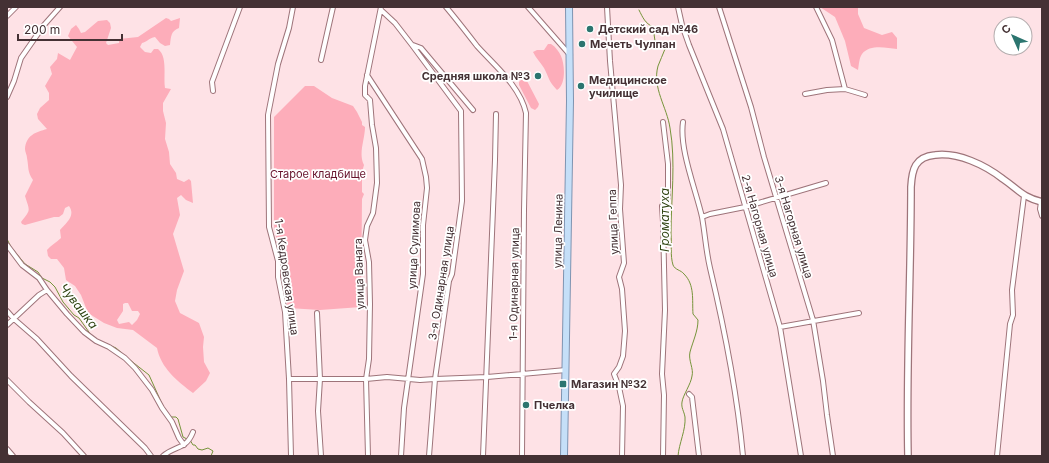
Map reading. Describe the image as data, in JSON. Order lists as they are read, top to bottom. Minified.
{"streets":{"main road":["улица Ленина"],"street":["улица Геппа","2-я Нагорная улица","3-я Нагорная улица","улица Сулимова","улица Ванага","1-я Кедровская улица","3-я Одинарная улица","1-я Одинарная улица"]},"crossings":[["улица Сулимова","улица Ванага"]],"water":["Громатуха","Чувашка"],"parks":["Старое кладбище"],"places":{"other":["Детский сад №46","Мечеть Чулпан","Средняя школа №3","Медицинское училище","Пчелка"],"transit":["Магазин №32"]},"scale_bar":"200 m","north":"top left"}
